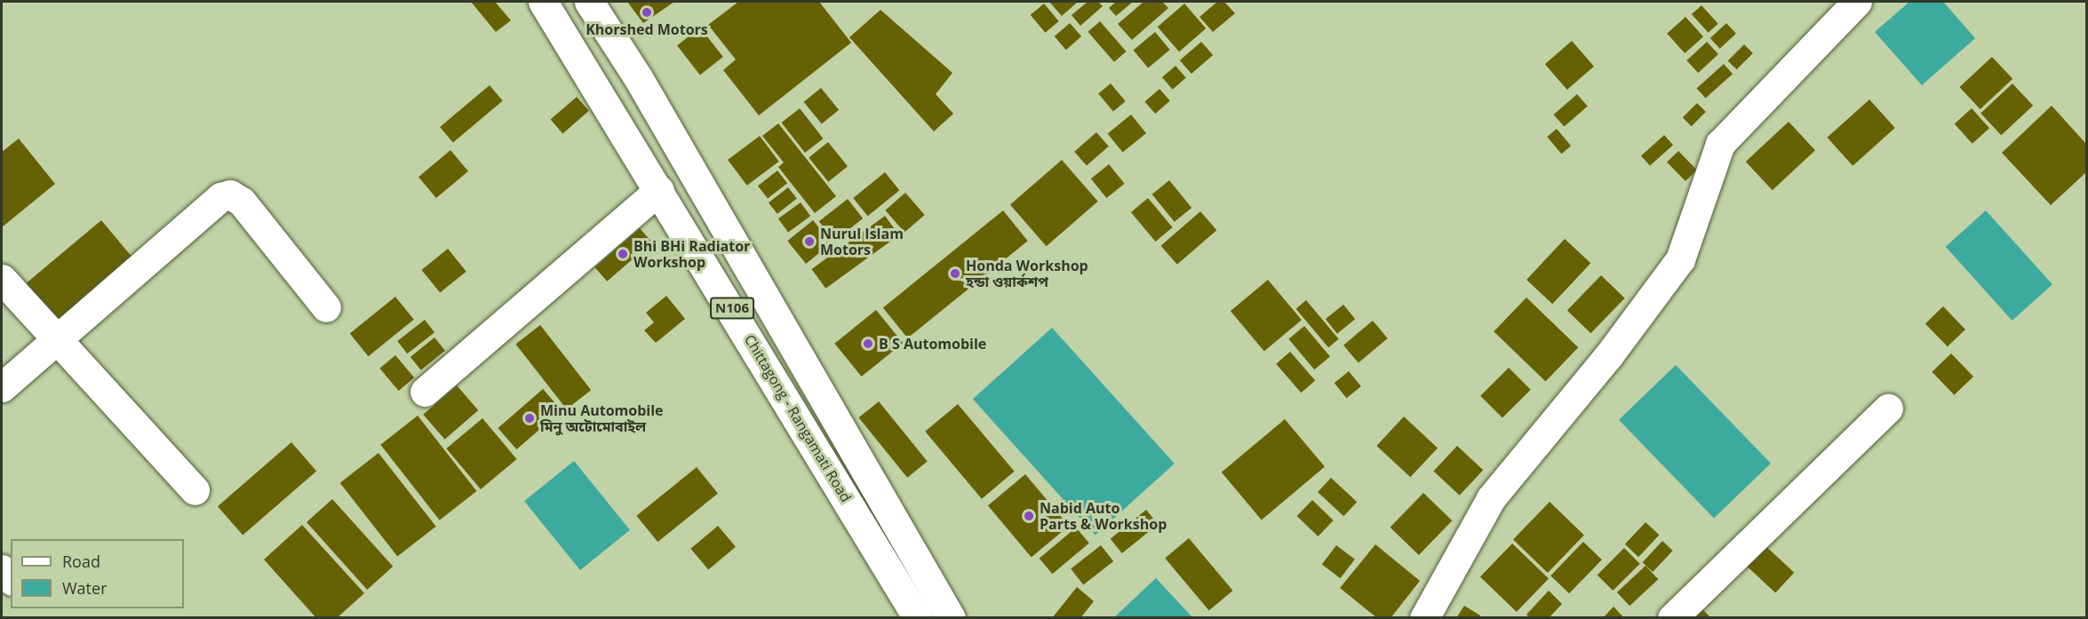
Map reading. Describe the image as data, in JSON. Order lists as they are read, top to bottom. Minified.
{"streets":{"main road":["N106","Chittagong - Rangamati Road"]},"places":["Khorshed Motors","Nurul Islam Motors","Bhi BHi Radiator Workshop","Honda Workshop হন্ডা ওয়ার্কশপ","B S Automobile","Minu Automobile মিনু অটোমোবাইল","Nabid Auto Parts & Workshop"],"legend":["Road","Water"]}
